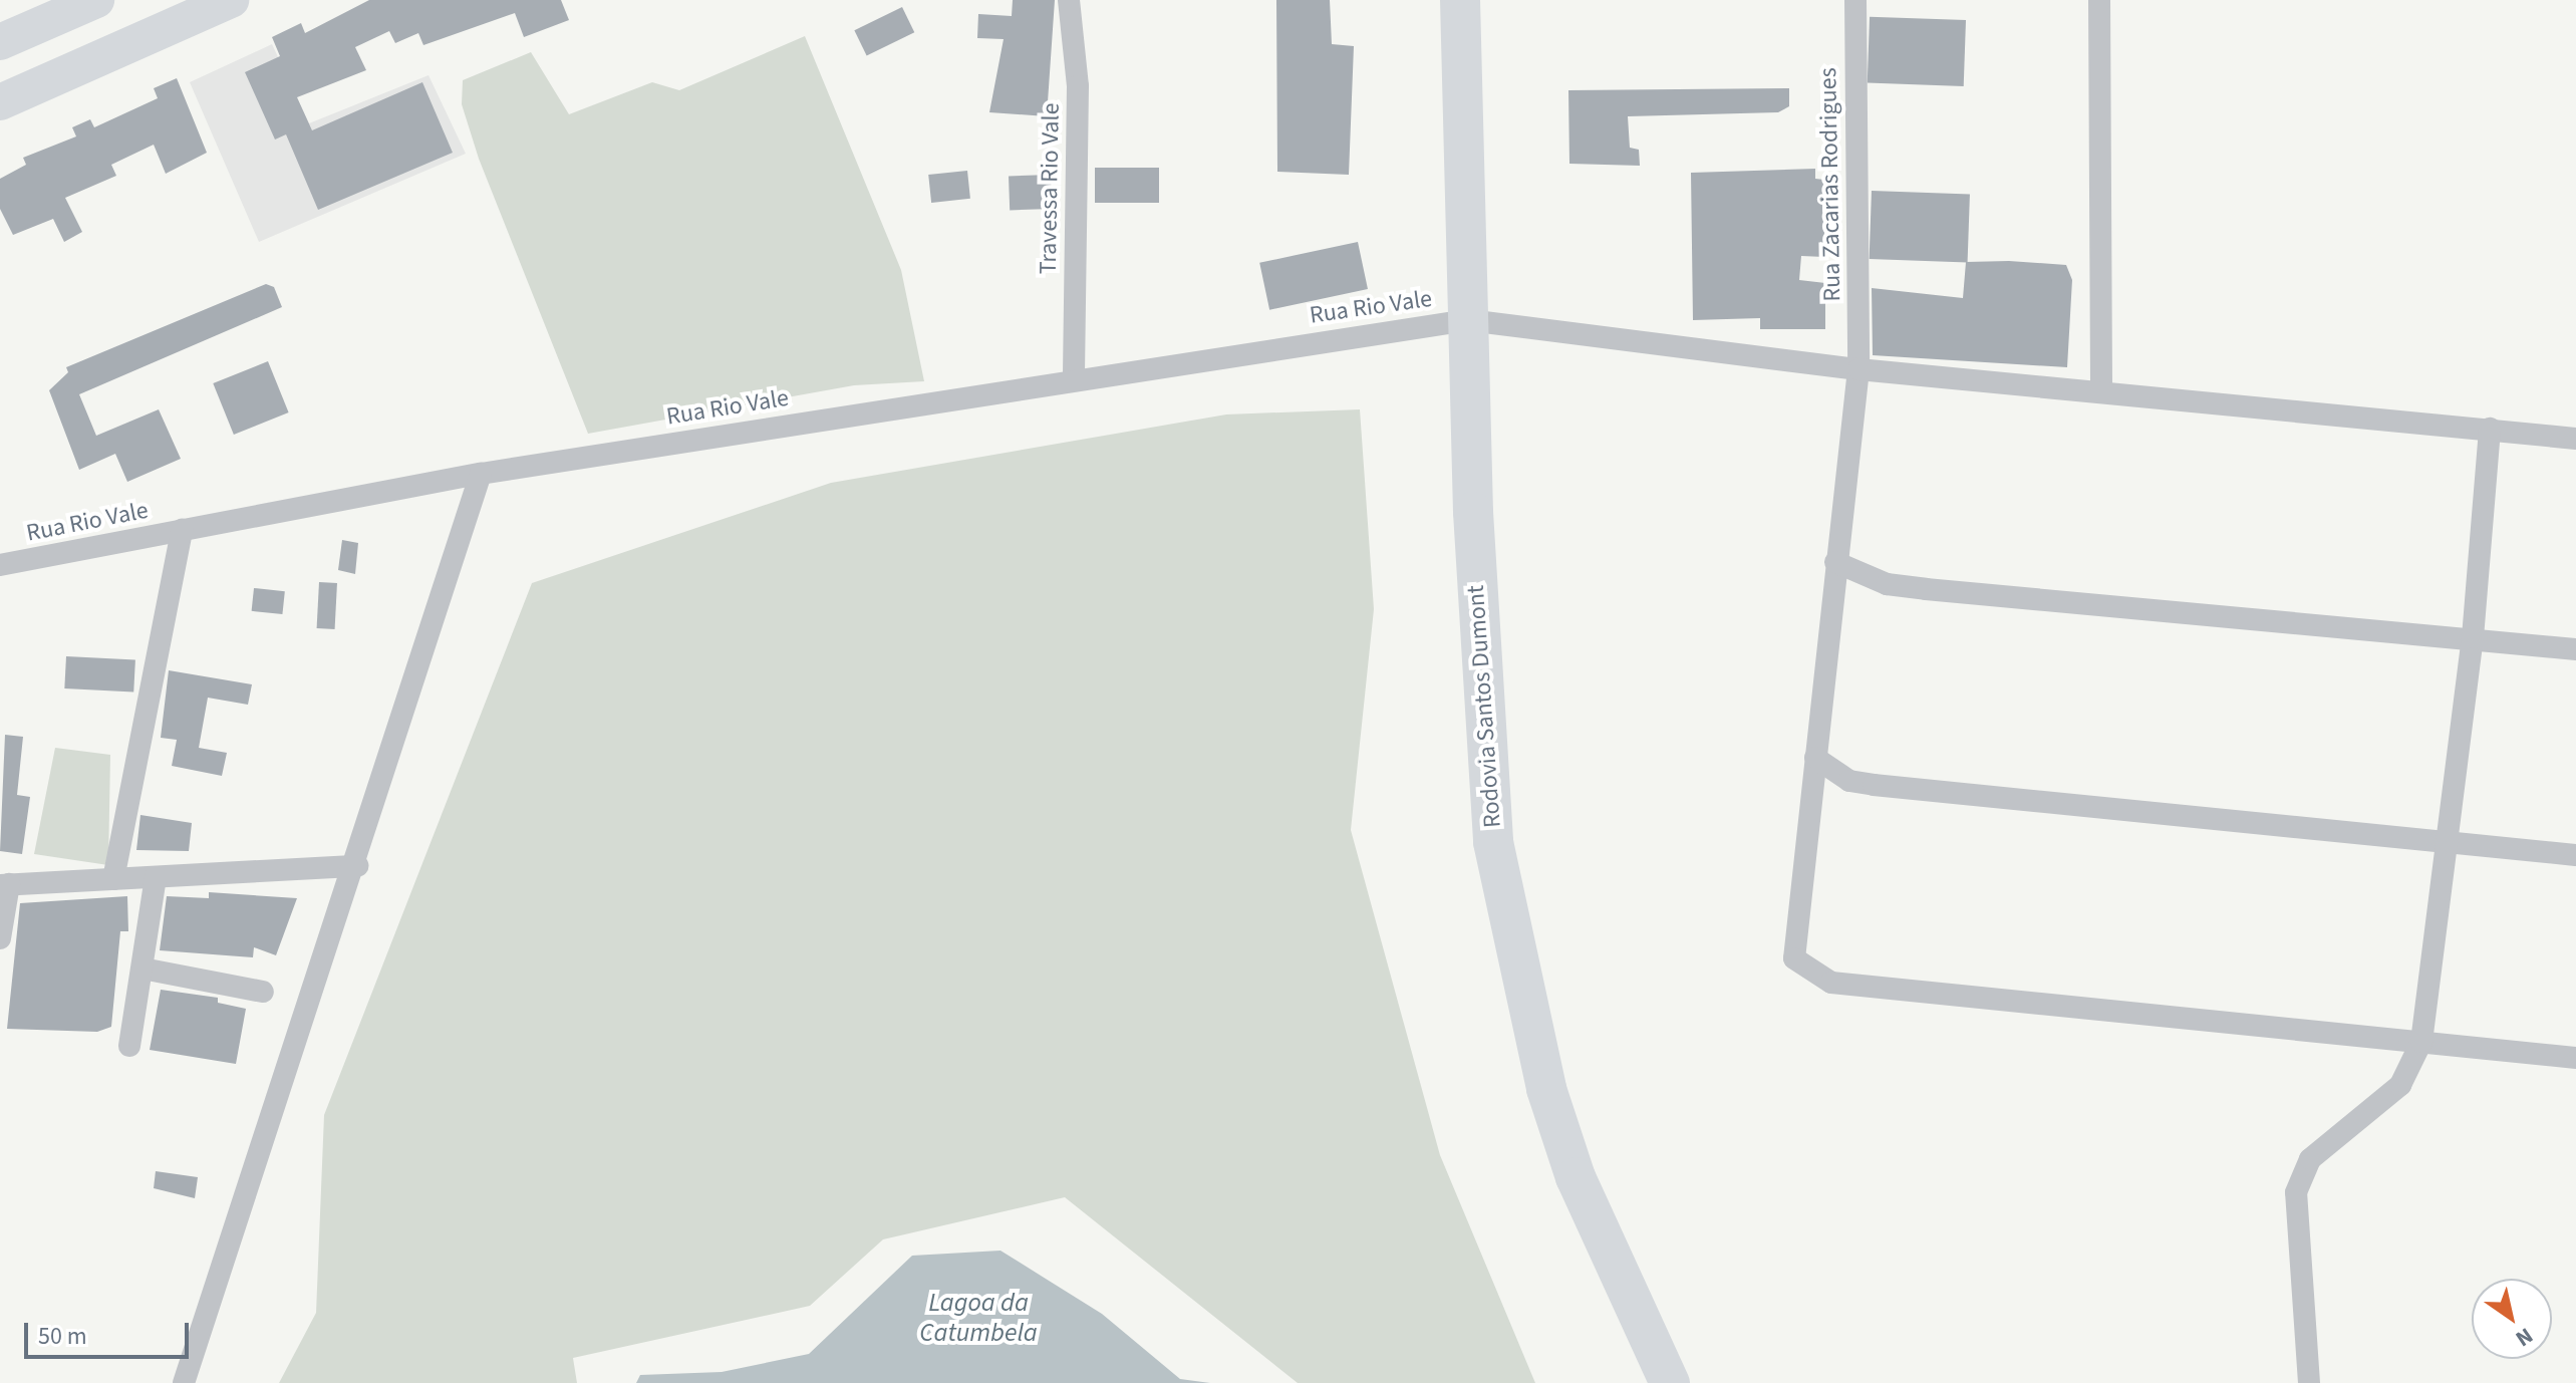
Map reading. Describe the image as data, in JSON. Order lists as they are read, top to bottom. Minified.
{"streets":{"highway":["Rodovia Santos Dumont"],"street":["Rua Zacarias Rodrigues","Travessa Rio Vale","Rua Rio Vale"]},"crossings":[["Rua Zacarias Rodrigues","Rua Rio Vale"],["Travessa Rio Vale","Rua Rio Vale"],["Rua Rio Vale","Rodovia Santos Dumont"]],"water":["Lagoa da Catumbela"],"scale_bar":"50 m","north":"bottom right"}
